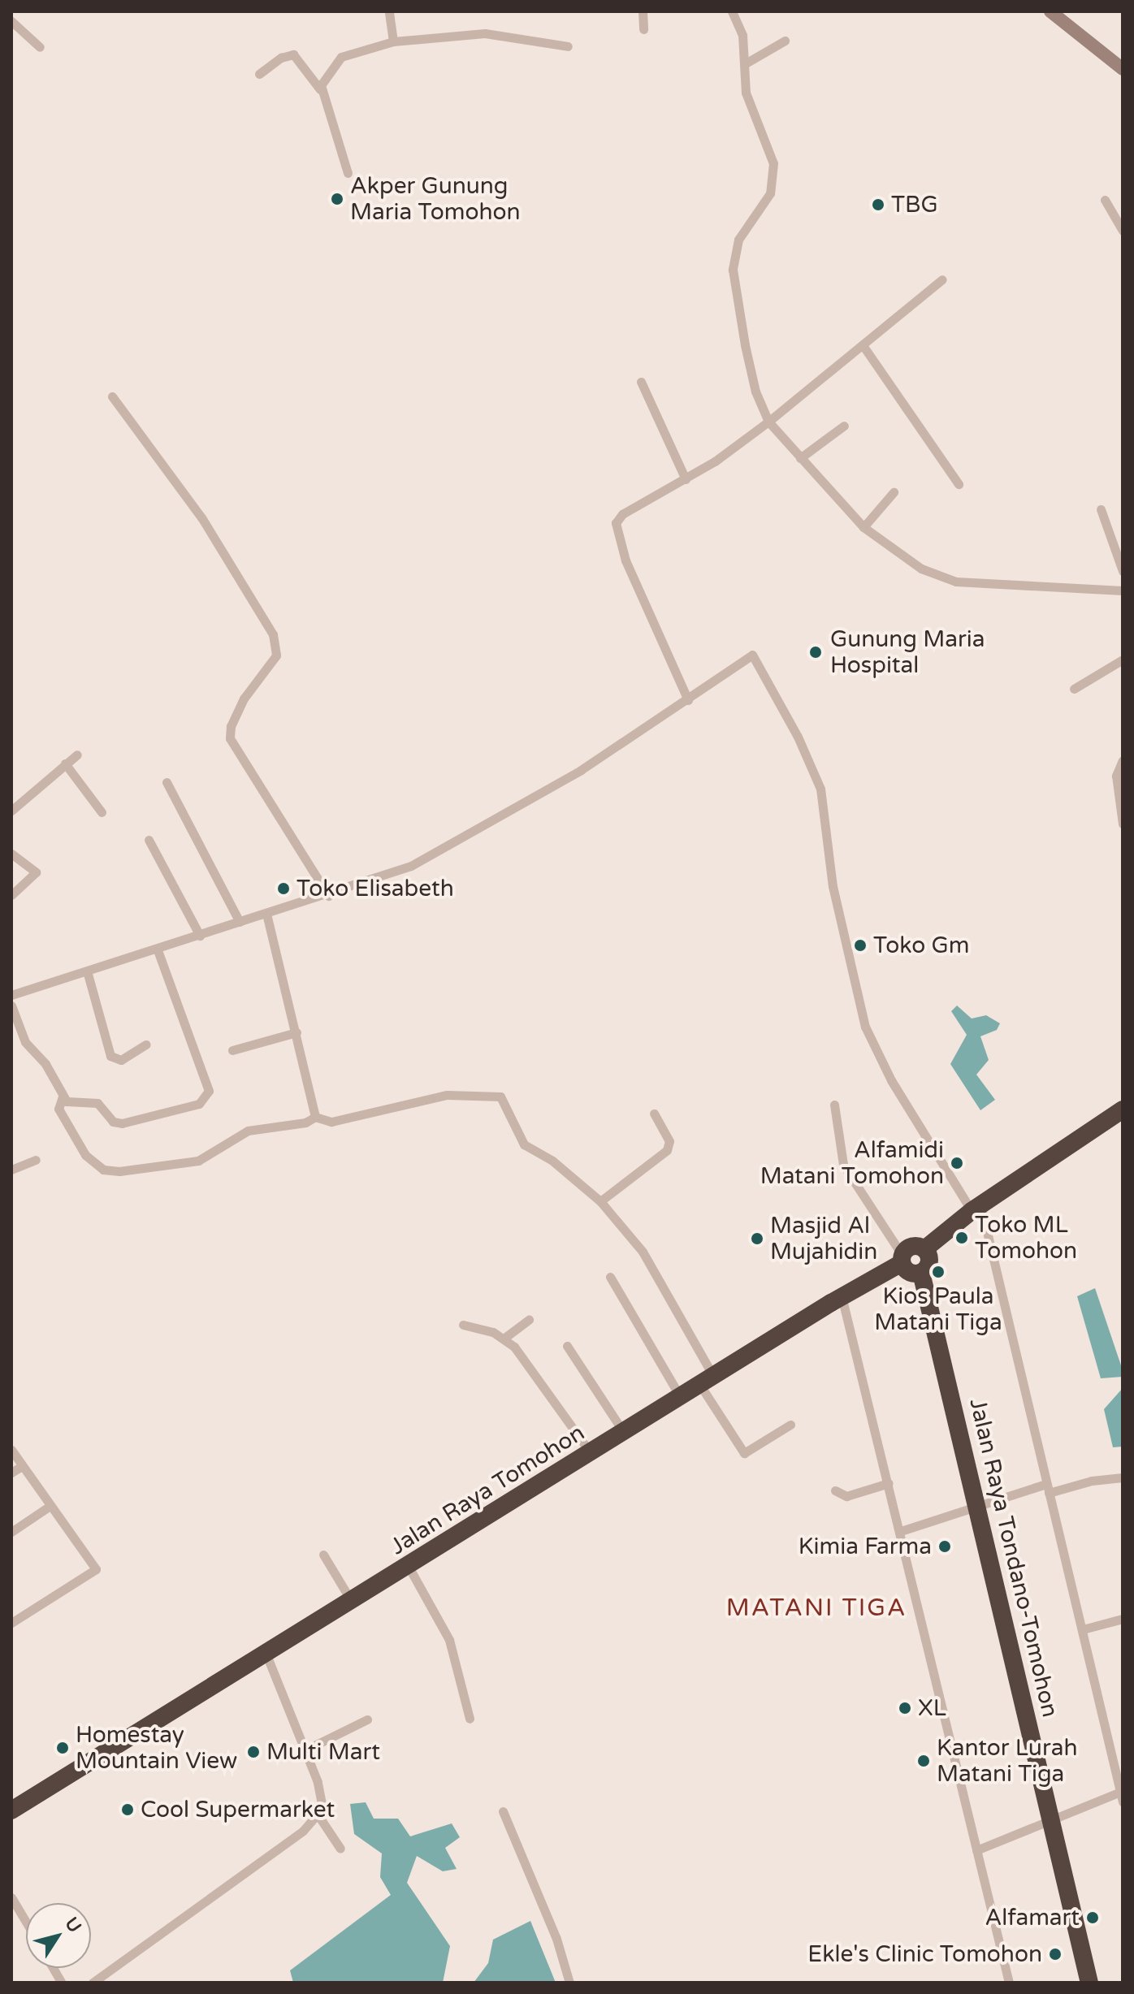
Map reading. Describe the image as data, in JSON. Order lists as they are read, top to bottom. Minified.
{"streets":{"highway":["Jalan Raya Tomohon","Jalan Raya Tondano-Tomohon"]},"crossings":[["Jalan Raya Tomohon","Jalan Raya Tondano-Tomohon"]],"districts":["MATANI TIGA"],"places":["Akper Gunung Maria Tomohon","TBG","Gunung Maria Hospital","Toko Elisabeth","Toko Gm","Alfamidi Matani Tomohon","Toko ML Tomohon","Masjid Al Mujahidin","Kios Paula Matani Tiga","Kimia Farma","XL","Homestay Mountain View","Multi Mart","Kantor Lurah Matani Tiga","Cool Supermarket","Alfamart","Ekle's Clinic Tomohon"],"north":"top right"}
